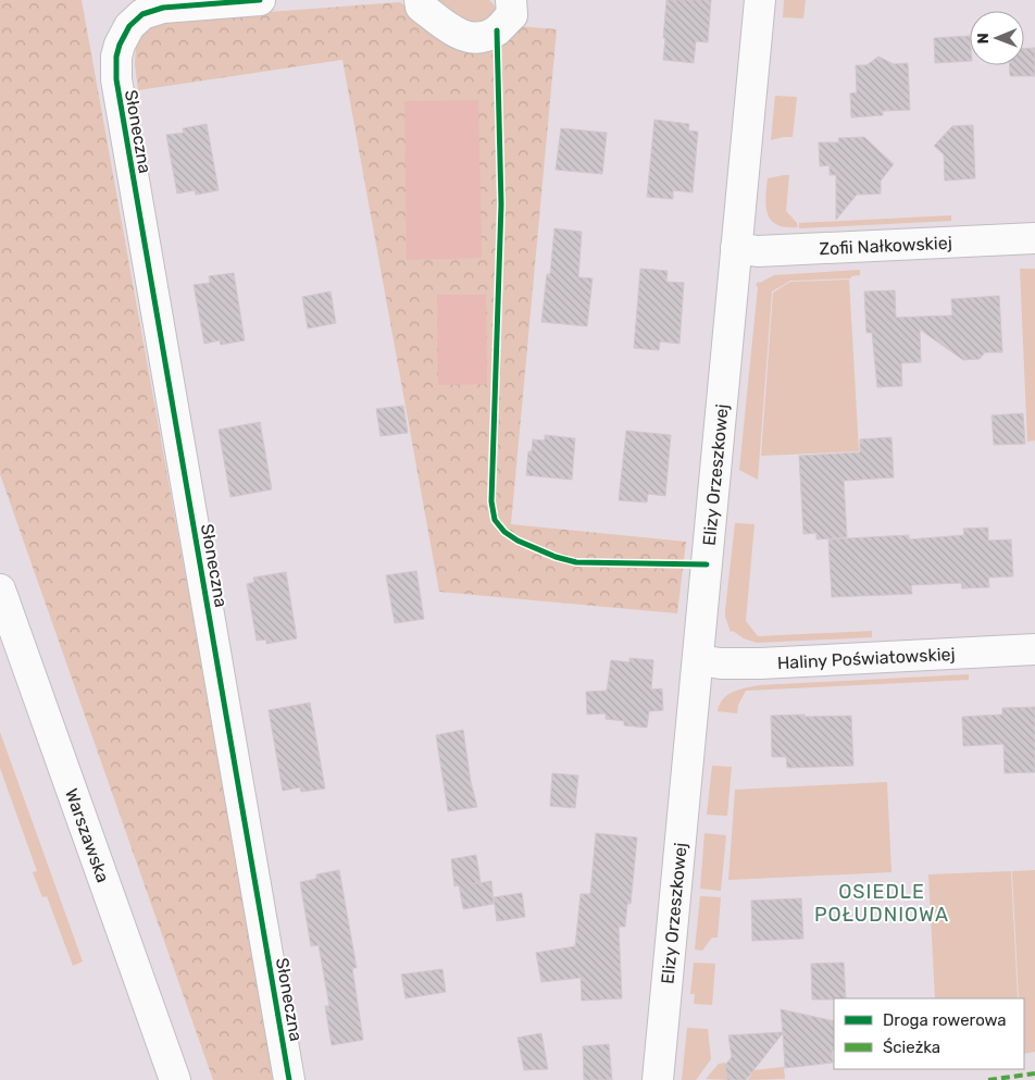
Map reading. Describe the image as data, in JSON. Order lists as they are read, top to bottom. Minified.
{"streets":{"street":["Słoneczna","Zofii Nałkowskiej","Elizy Orzeszkowej","Haliny Poświatowskiej","Warszawska"]},"crossings":[["Zofii Nałkowskiej","Elizy Orzeszkowej"],["Elizy Orzeszkowej","Haliny Poświatowskiej"]],"districts":["OSIEDLE POŁUDNIOWA"],"legend":["Droga rowerowa","Ścieżka"],"north":"left"}
